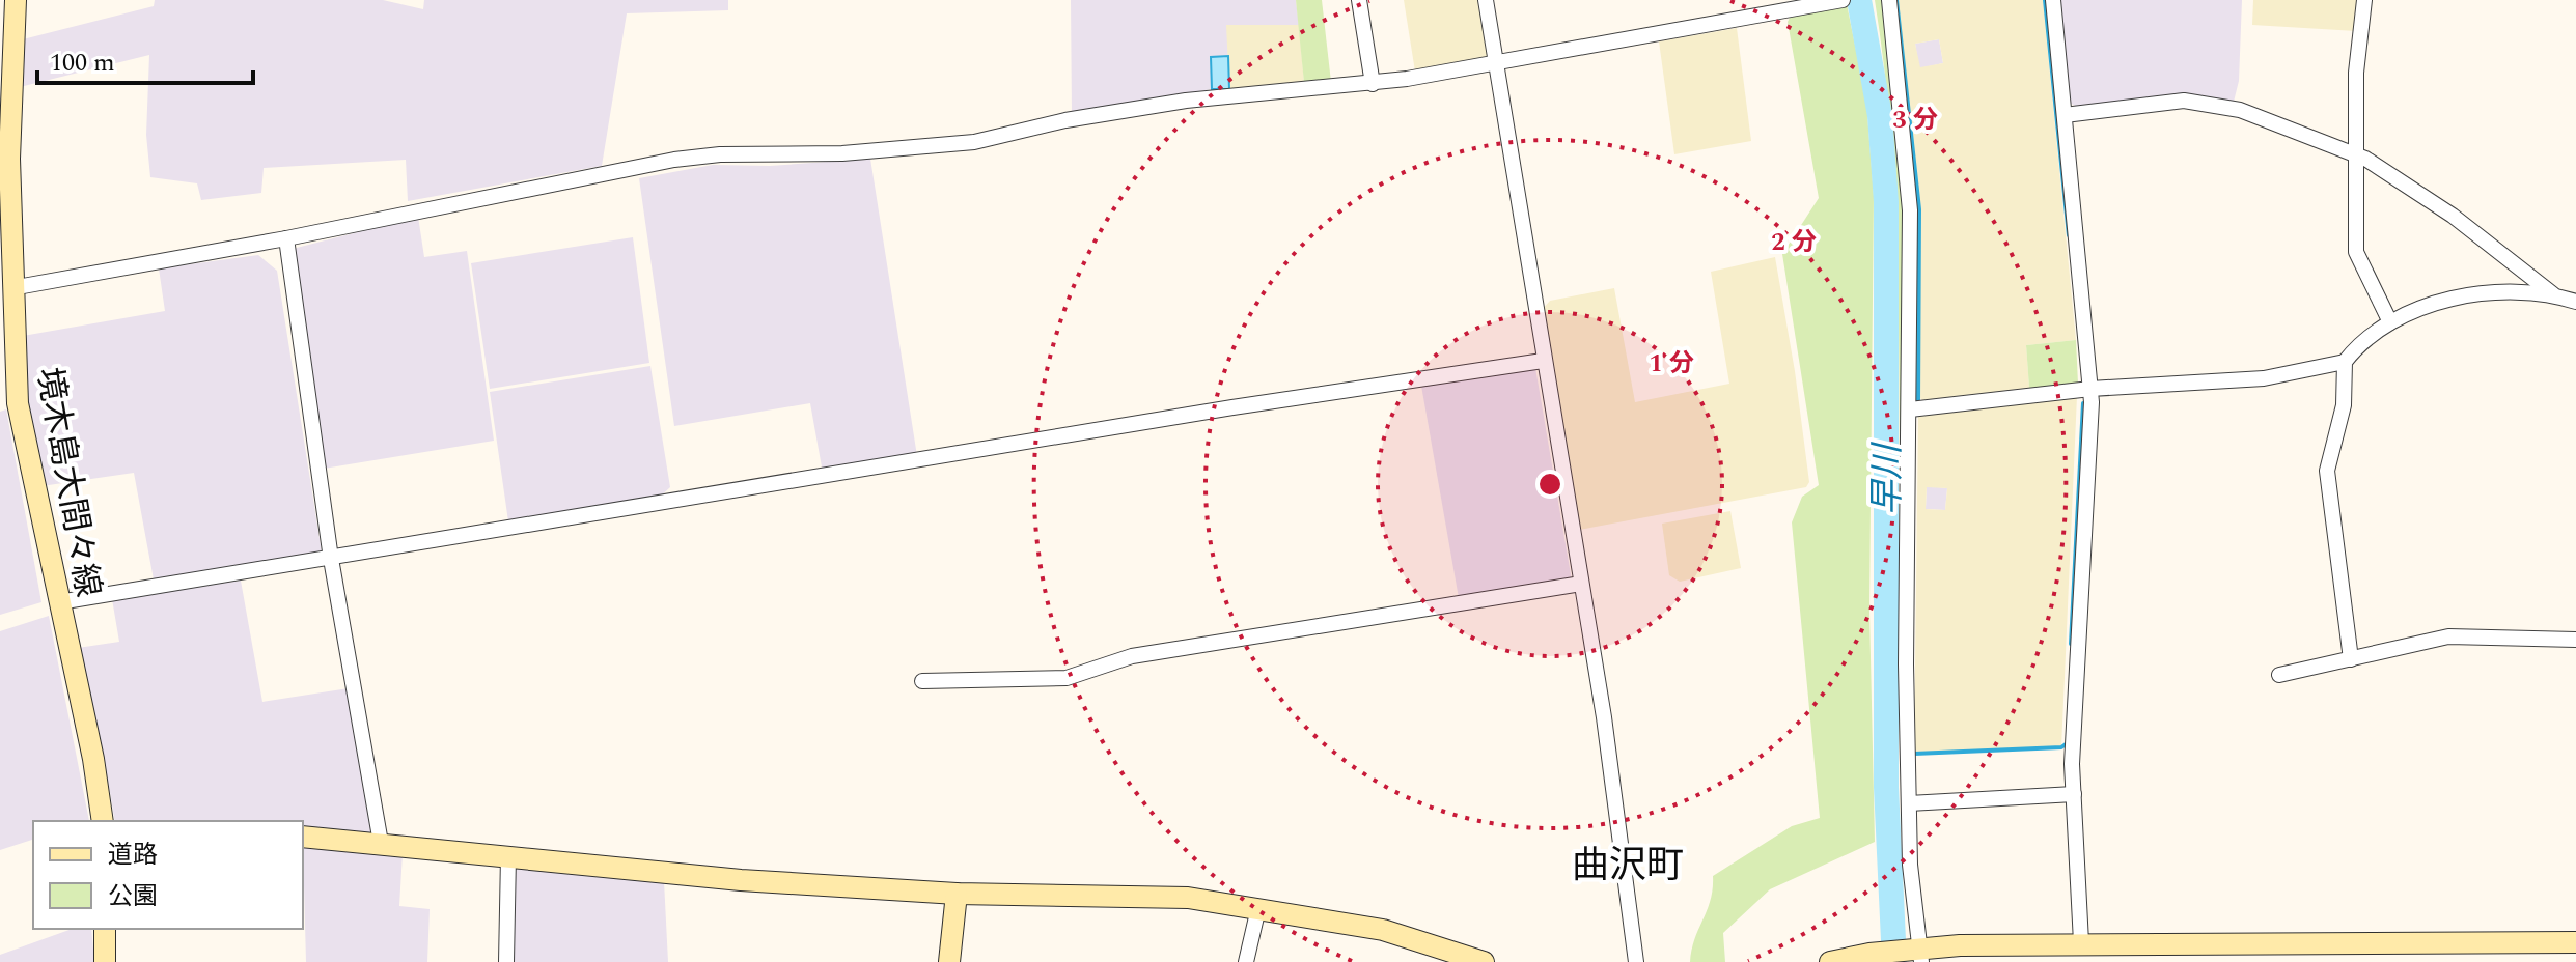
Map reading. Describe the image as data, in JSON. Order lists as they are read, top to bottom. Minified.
{"streets":{"street":["境木島大間々線"]},"districts":["曲沢町"],"water":["早川"],"legend":["道路","公園"],"scale_bar":"100 m","rings":["3 分","2 分","1 分"]}
